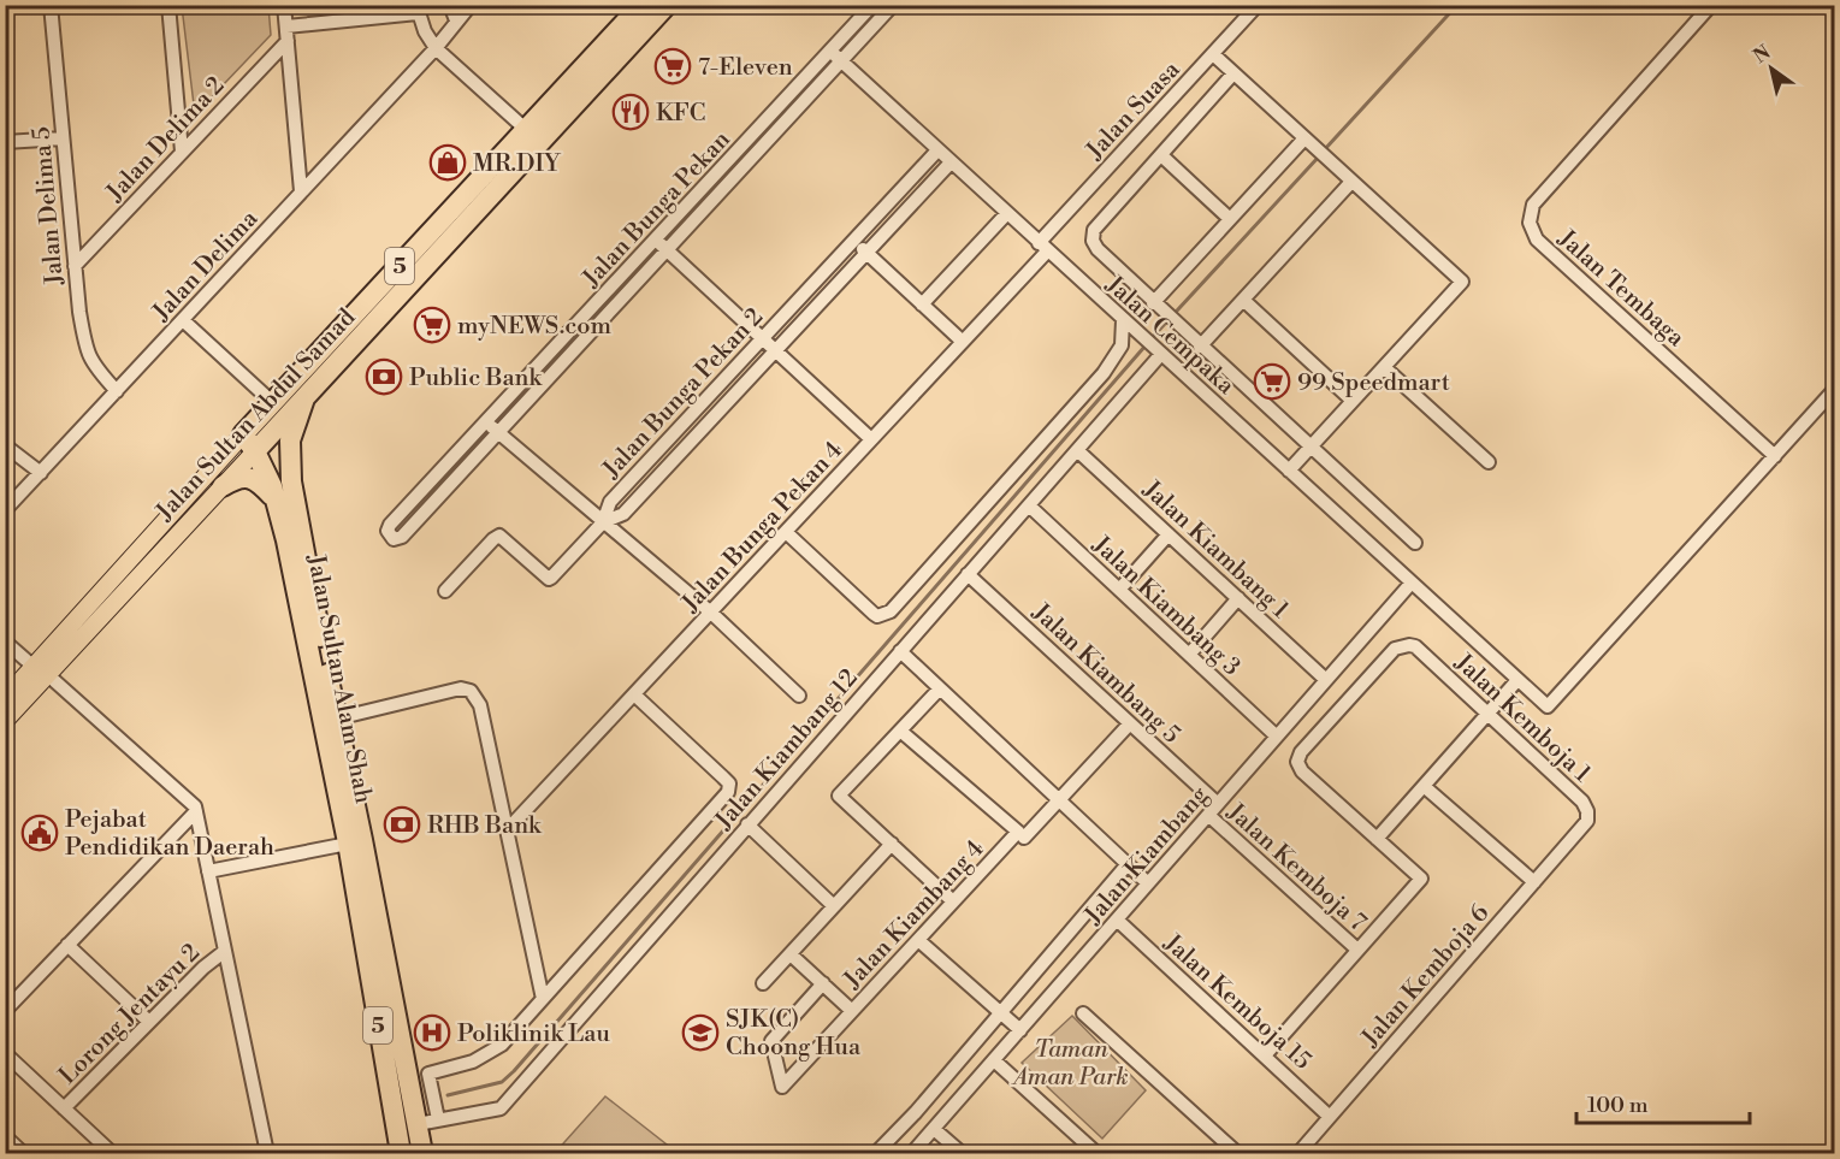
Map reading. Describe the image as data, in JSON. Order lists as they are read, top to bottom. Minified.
{"streets":{"highway":["5","Jalan Sultan Abdul Samad","Jalan Sultan Alam Shah"],"street":["Jalan Suasa","Jalan Delima 2","Jalan Delima 5","Jalan Bunga Pekan","Jalan Delima","Jalan Tembaga","Jalan Cempaka","Jalan Bunga Pekan 2","Jalan Bunga Pekan 4","Jalan Kiambang 1","Jalan Kiambang 3","Jalan Kiambang 5","Jalan Kemboja 1","Jalan Kiambang 12","Jalan Kiambang","Jalan Kemboja 7","Jalan Kiambang 4","Jalan Kemboja 6","Jalan Kemboja 15","Lorong Jentayu 2"]},"crossings":[["Jalan Suasa","Jalan Cempaka"],["Jalan Suasa","Jalan Bunga Pekan 4"],["Jalan Delima 2","Jalan Delima 5"],["Jalan Delima 5","Jalan Delima"],["Jalan Bunga Pekan","Jalan Cempaka"],["5","Jalan Sultan Abdul Samad"],["5","Jalan Sultan Alam Shah"],["Jalan Tembaga","Jalan Cempaka"],["Jalan Cempaka","Jalan Bunga Pekan 2"],["Jalan Cempaka","Jalan Bunga Pekan 4"],["Jalan Cempaka","Jalan Kiambang 12"],["Jalan Cempaka","Jalan Kiambang"],["Jalan Sultan Abdul Samad","Jalan Sultan Alam Shah"],["Jalan Kiambang 1","Jalan Kiambang 12"],["Jalan Kiambang 1","Jalan Kiambang"],["Jalan Kiambang 3","Jalan Kiambang 12"],["Jalan Kiambang 3","Jalan Kiambang"],["Jalan Kiambang 5","Jalan Kiambang 12"],["Jalan Kiambang 5","Jalan Kiambang"],["Jalan Kiambang 5","Jalan Kiambang 4"],["Jalan Sultan Alam Shah","Jalan Kiambang 12"],["Jalan Kemboja 1","Jalan Kemboja 6"],["Jalan Kiambang","Jalan Kemboja 7"],["Jalan Kiambang","Jalan Kemboja 15"],["Jalan Kemboja 6","Jalan Kemboja 15"]],"parks":["Taman Aman Park"],"places":{"supermarket":["7-Eleven","myNEWS.com","99 Speedmart"],"restaurant":["KFC"],"shop":["MR.DIY"],"bank":["Public Bank","RHB Bank"],"public building":["Pejabat Pendidikan Daerah"],"hospital":["Poliklinik Lau"],"school or university":["SJK(C) Choong Hua"]},"scale_bar":"100 m","north":"top left"}
